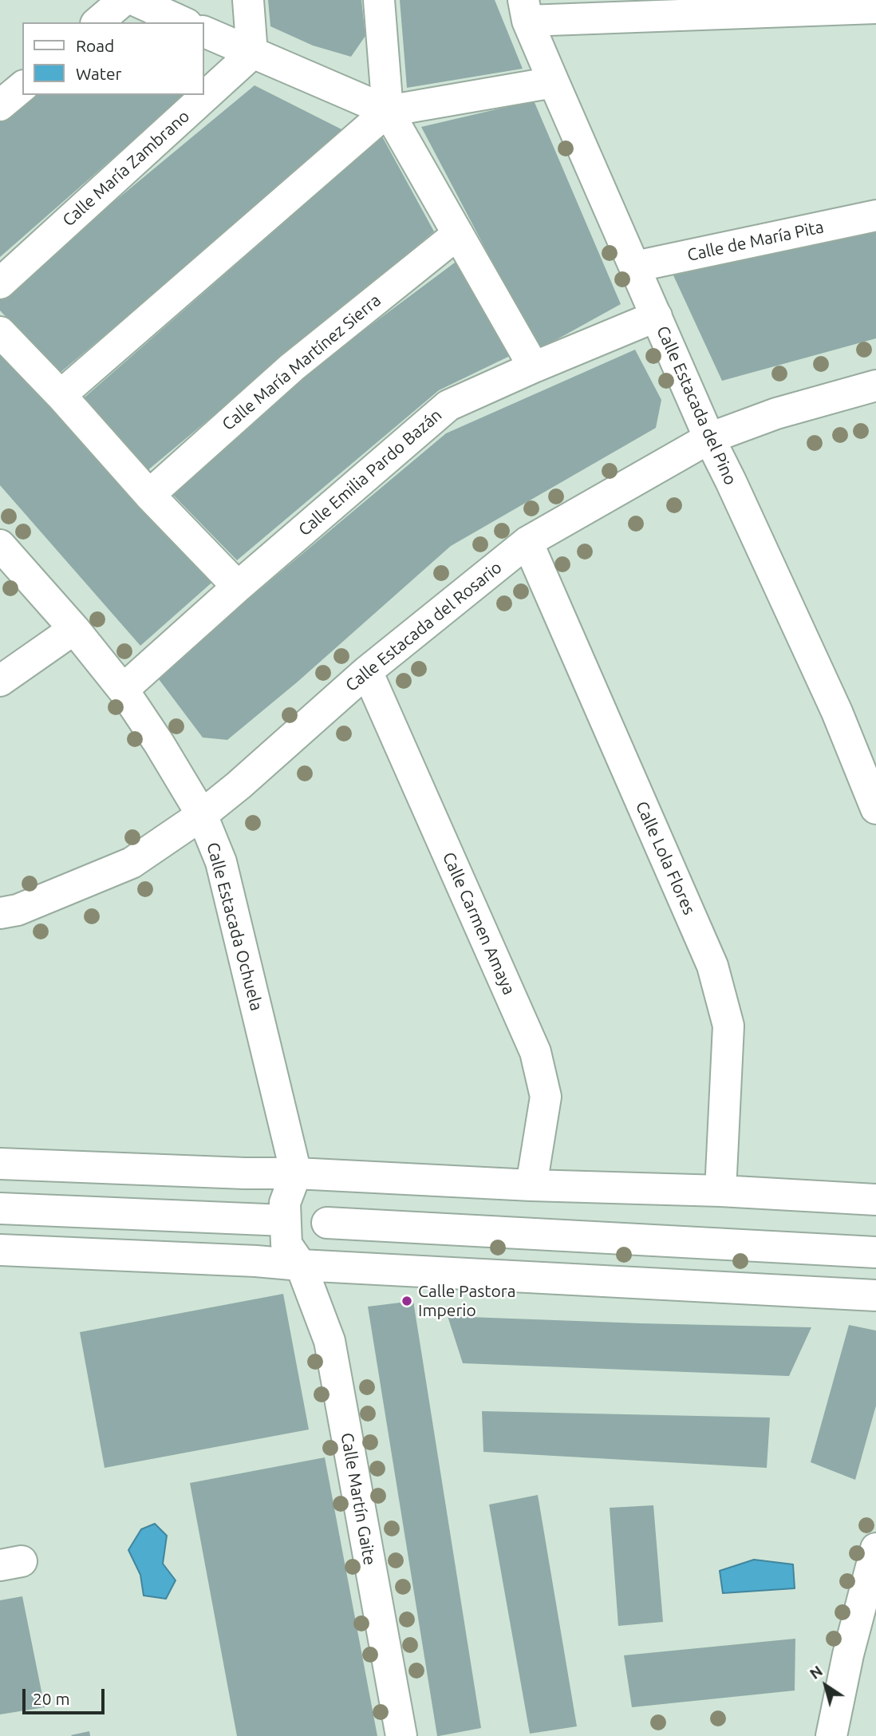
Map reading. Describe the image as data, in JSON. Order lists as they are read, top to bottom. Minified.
{"streets":{"street":["Calle María Zambrano","Calle de María Pita","Calle María Martínez Sierra","Calle Estacada del Pino","Calle Emilia Pardo Bazán","Calle Estacada del Rosario","Calle Lola Flores","Calle Carmen Amaya","Calle Estacada Ochuela","Calle Martín Gaite"]},"crossings":[["Calle de María Pita","Calle Estacada del Pino"],["Calle Estacada del Pino","Calle Emilia Pardo Bazán"],["Calle Estacada del Pino","Calle Estacada del Rosario"],["Calle Emilia Pardo Bazán","Calle Estacada Ochuela"],["Calle Estacada del Rosario","Calle Lola Flores"],["Calle Estacada del Rosario","Calle Carmen Amaya"],["Calle Estacada del Rosario","Calle Estacada Ochuela"],["Calle Estacada Ochuela","Calle Martín Gaite"]],"places":["Calle Pastora Imperio"],"legend":["Road","Water"],"scale_bar":"20 m","north":"top left"}
